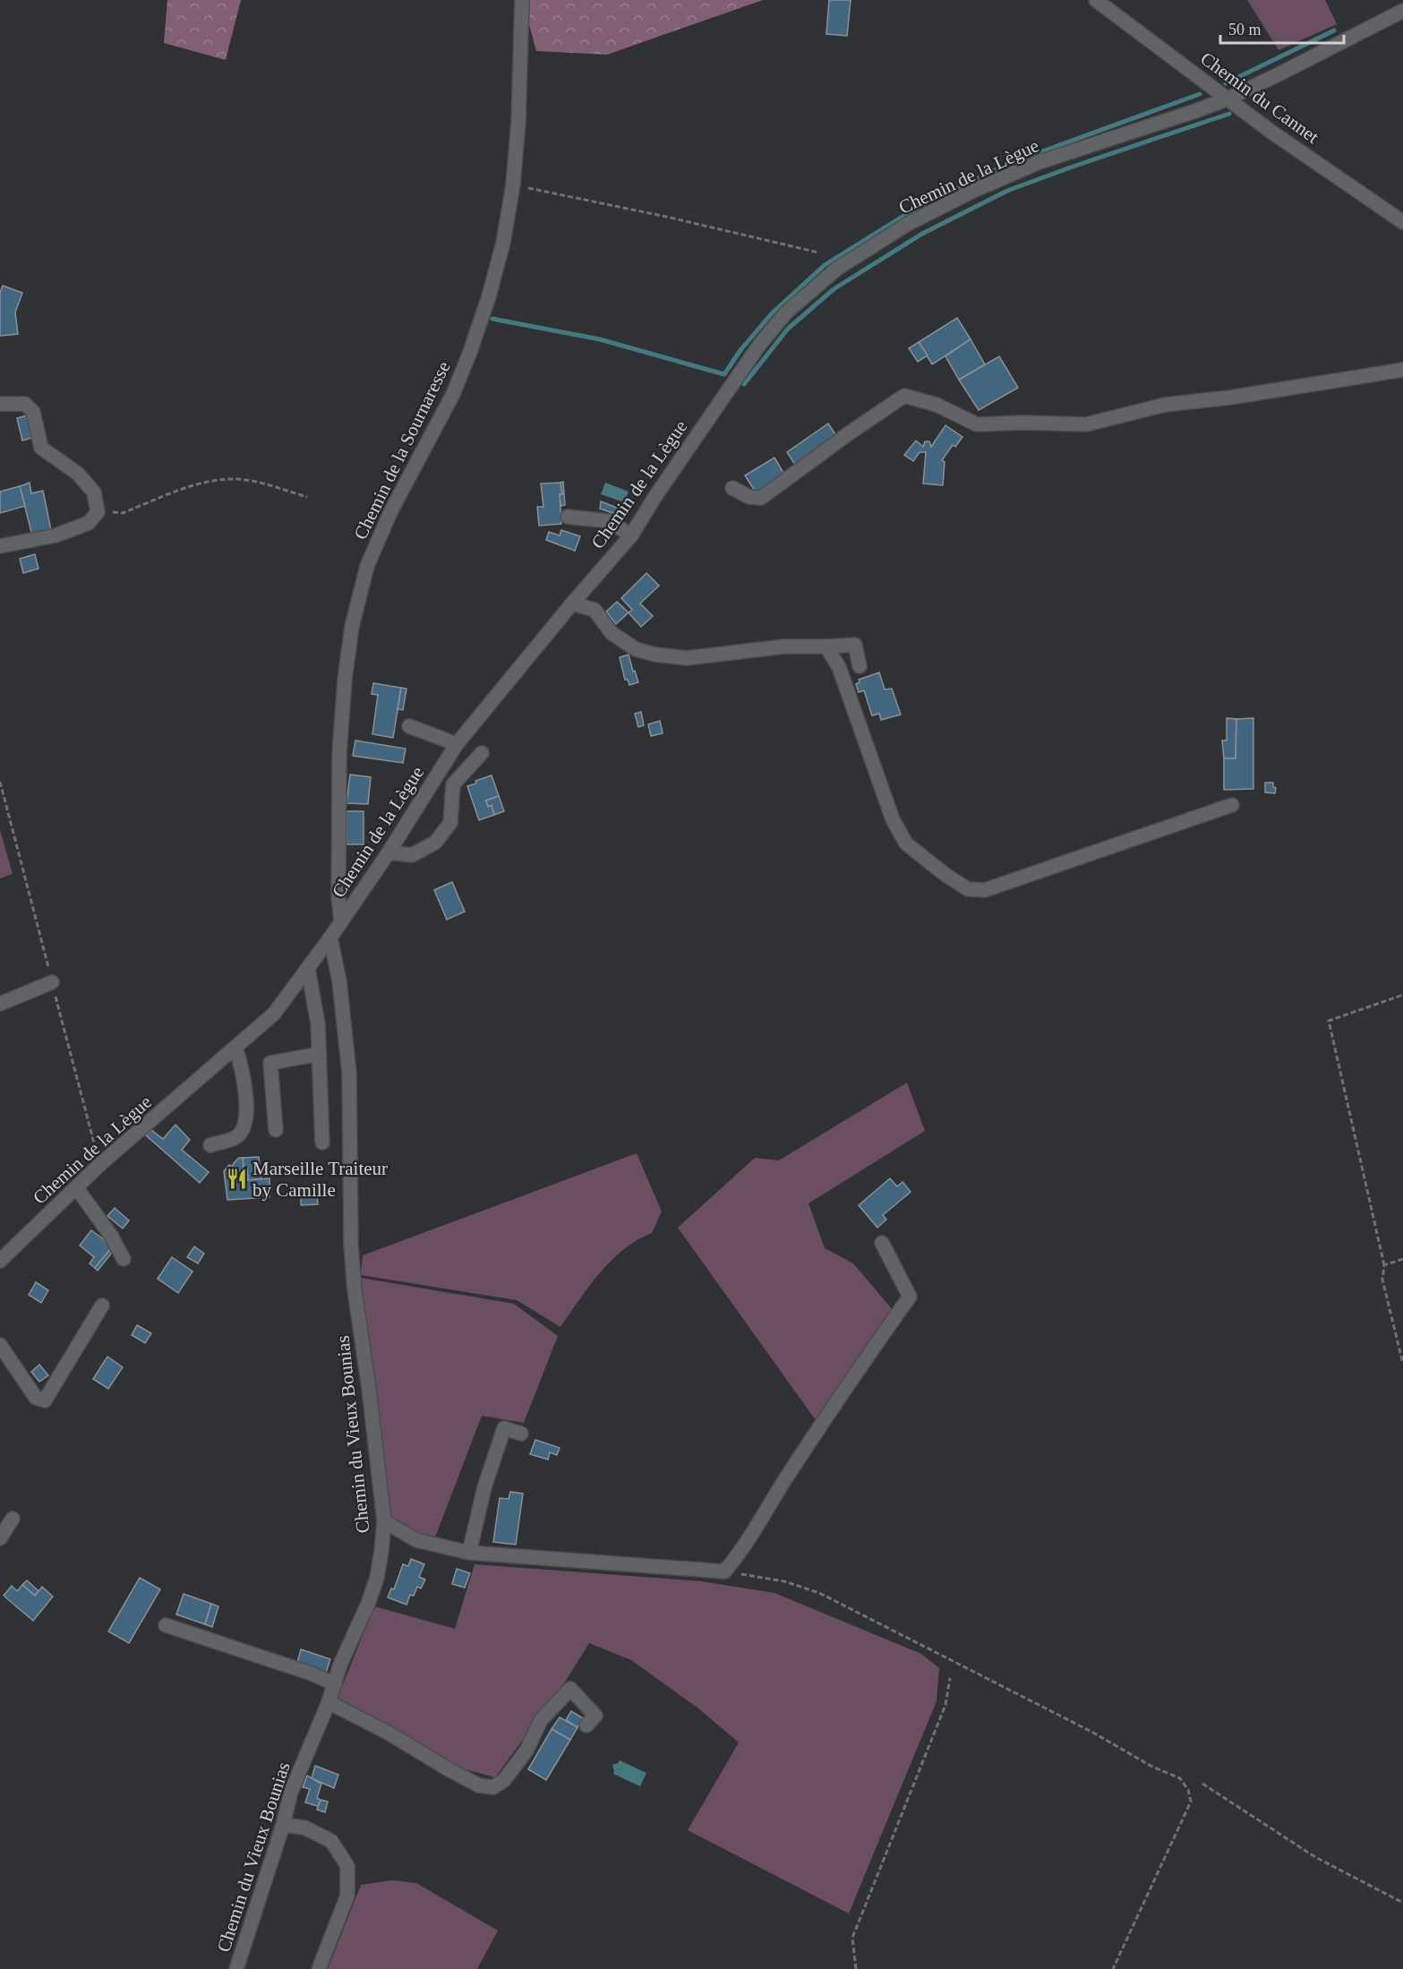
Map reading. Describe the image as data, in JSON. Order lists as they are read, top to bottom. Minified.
{"streets":{"street":["Chemin du Cannet","Chemin de la Lègue","Chemin de la Sournaresse","Chemin du Vieux Bounias"]},"crossings":[["Chemin du Cannet","Chemin de la Lègue"],["Chemin de la Lègue","Chemin de la Sournaresse"],["Chemin de la Lègue","Chemin du Vieux Bounias"]],"places":{"restaurant":["Marseille Traiteur by Camille"]},"scale_bar":"50 m"}
